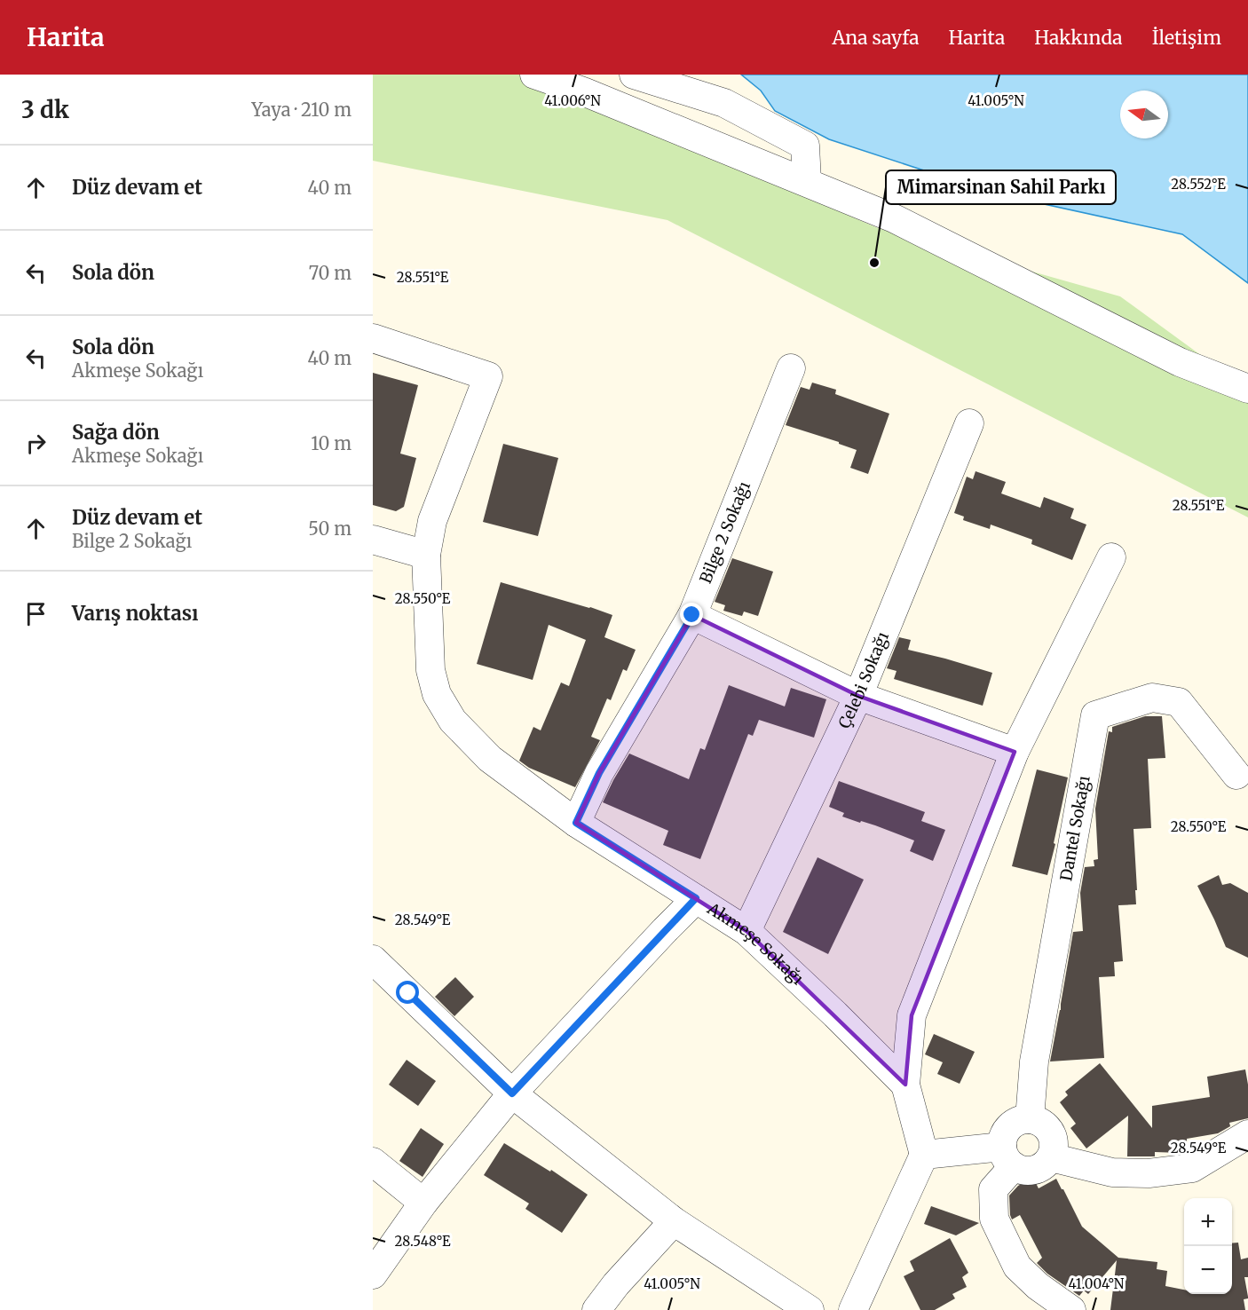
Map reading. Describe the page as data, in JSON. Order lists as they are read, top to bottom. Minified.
{"streets":{"street":["Bilge 2 Sokağı","Çelebi Sokağı","Dantel Sokağı","Akmeşe Sokağı"]},"crossings":[["Bilge 2 Sokağı","Akmeşe Sokağı"],["Çelebi Sokağı","Akmeşe Sokağı"]],"places":["Mimarsinan Sahil Parkı"],"north":"left","page":{"header":"Harita","nav":["Ana sayfa","Harita","Hakkında","İletişim"],"heading":["3 dk","Yaya · 210 m"],"list":[["Düz devam et","40 m"],["Sola dön","70 m"],["Sola dön","Akmeşe Sokağı","40 m"],["Sağa dön","Akmeşe Sokağı","10 m"],["Düz devam et","Bilge 2 Sokağı","50 m"],"Varış noktası"],"map_buttons":["+","−"]},"coordinates":["41.006°N","41.005°N","28.552°E","28.551°E","28.550°E","28.549°E","28.548°E","41.004°N"]}
